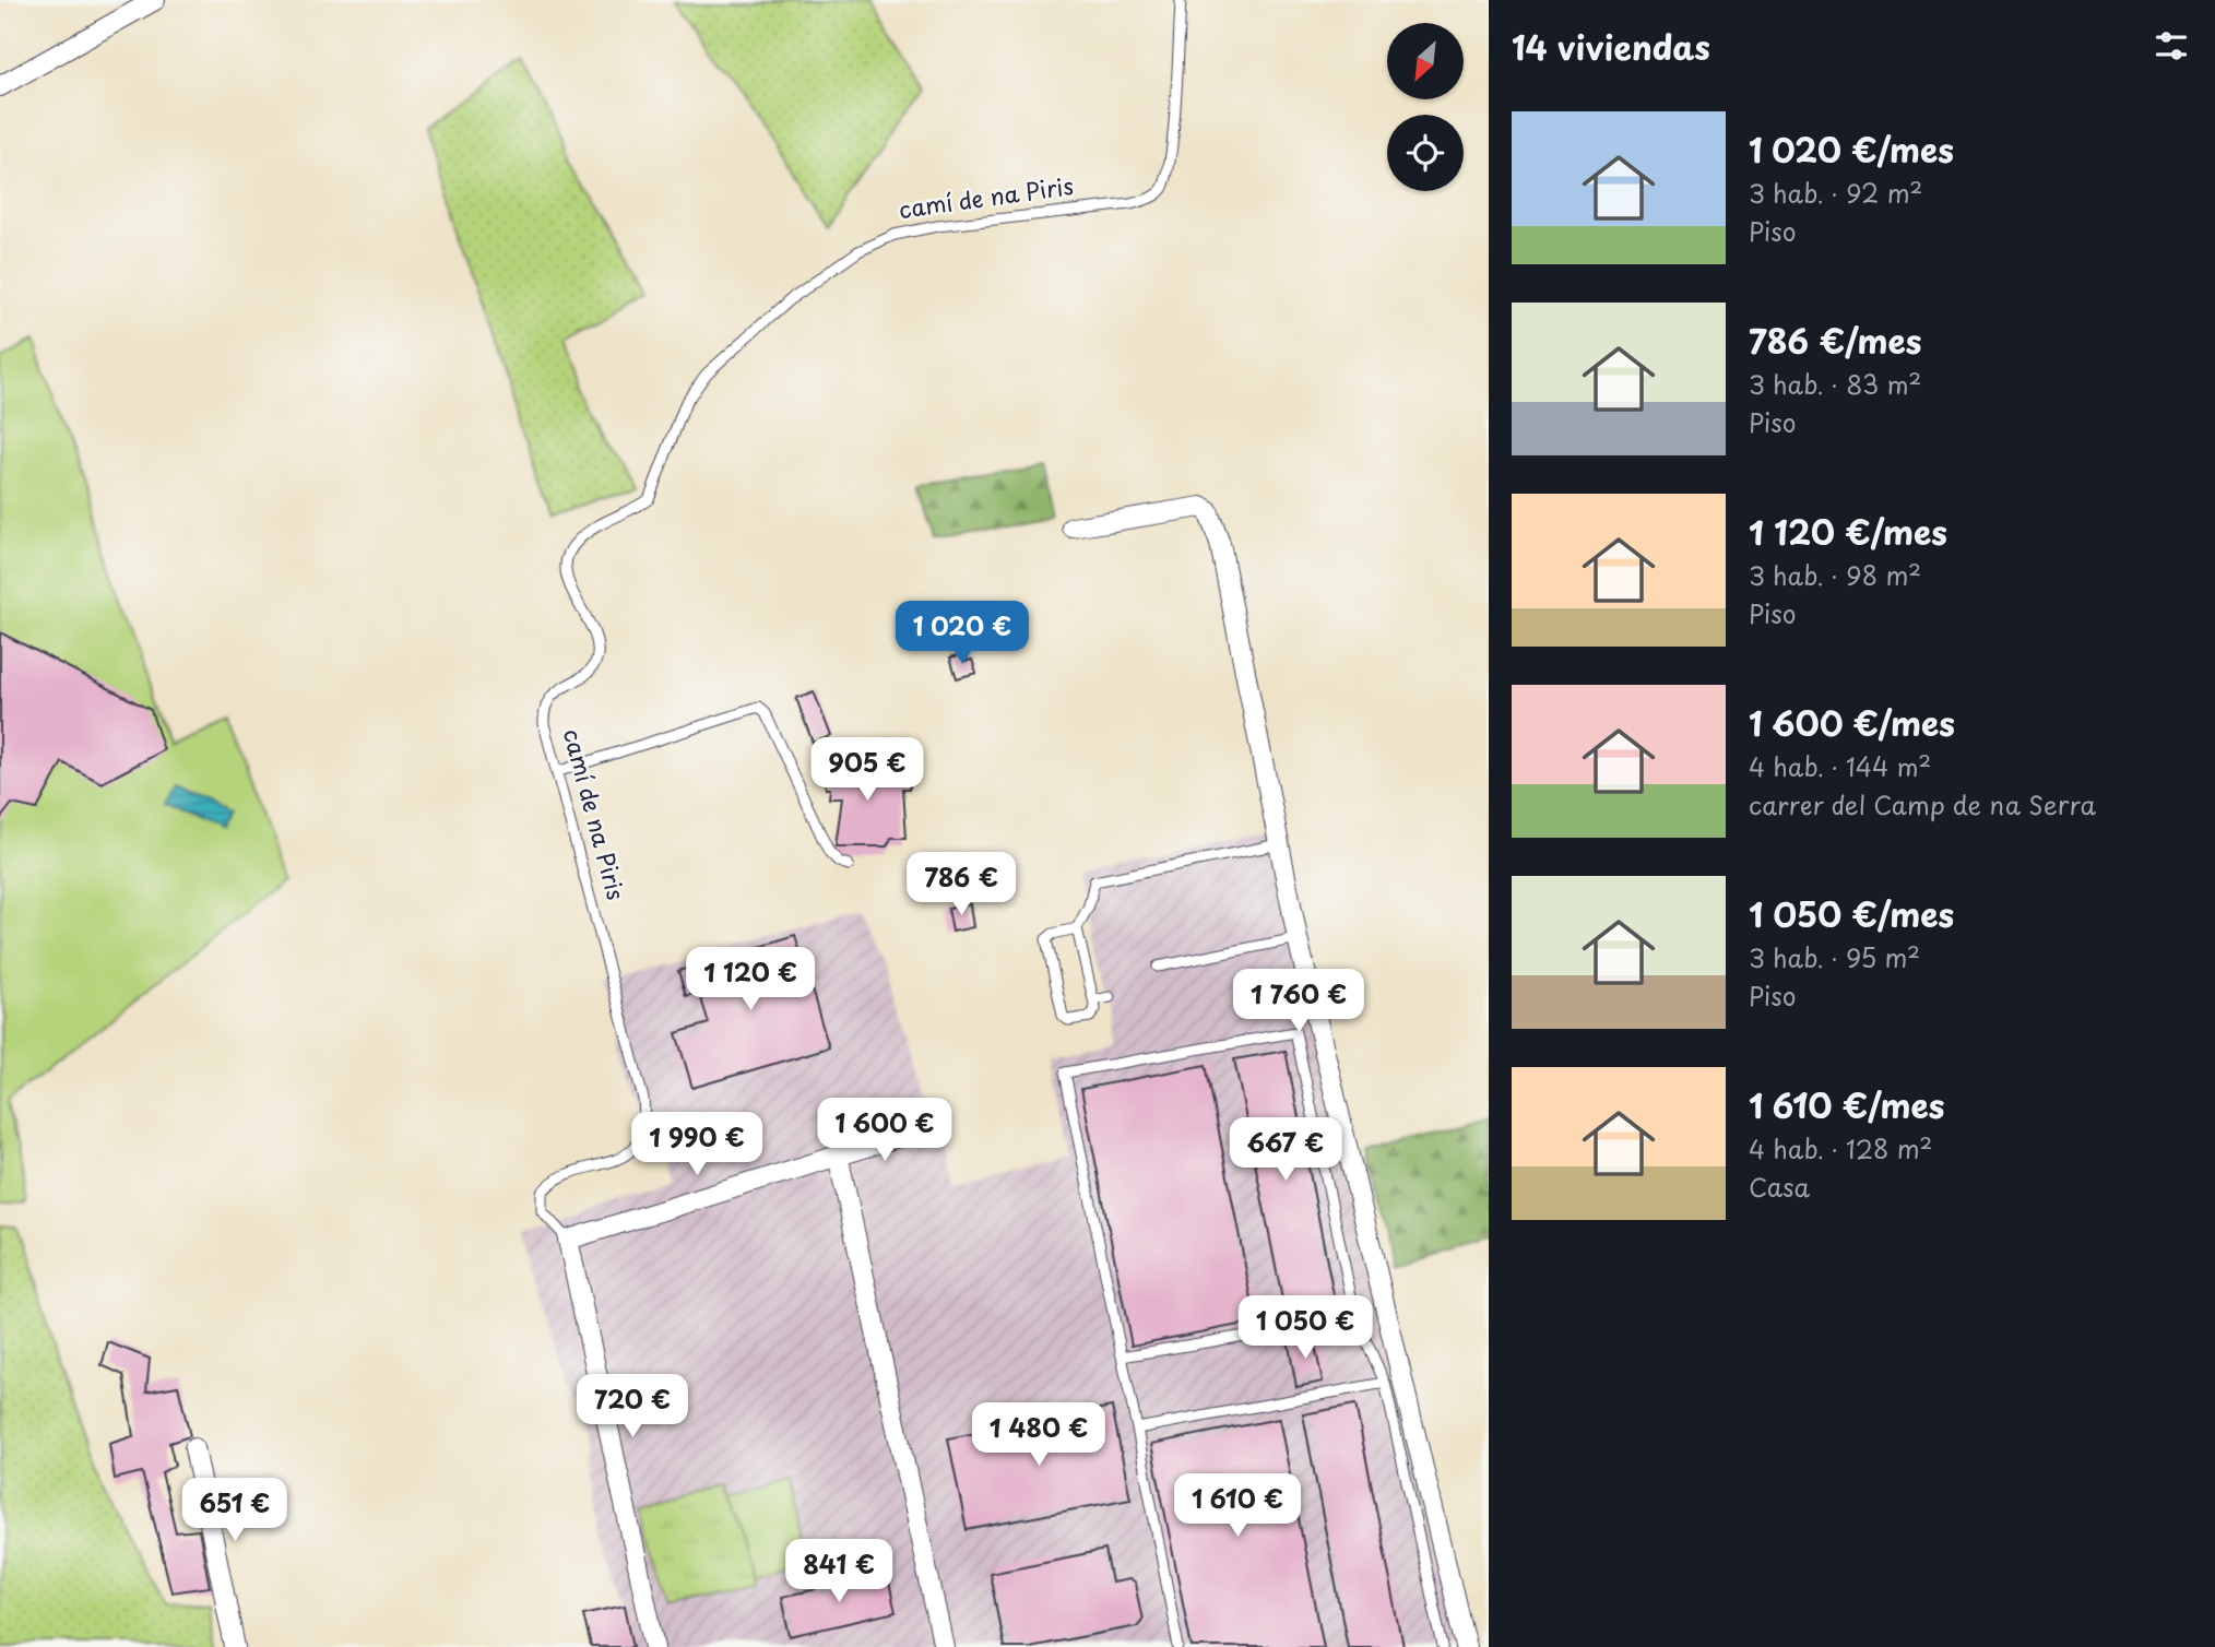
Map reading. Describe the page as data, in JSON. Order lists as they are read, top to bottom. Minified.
{"streets":{"lane":["camí de na Piris"]},"north":"bottom left","page":{"heading":"14 viviendas","list":[{"name":"1 020 €/mes","note":"3 hab. · 92 m² · Piso"},{"name":"786 €/mes","note":"3 hab. · 83 m² · Piso"},{"name":"1 120 €/mes","note":"3 hab. · 98 m² · Piso"},{"name":"1 600 €/mes","note":"4 hab. · 144 m² · carrer del Camp de na Serra"},{"name":"1 050 €/mes","note":"3 hab. · 95 m² · Piso"},{"name":"1 610 €/mes","note":"4 hab. · 128 m² · Casa"}],"price":["1 020 €","905 €","786 €","1 120 €","1 760 €","1 600 €","1 990 €","667 €","1 050 €","720 €","1 480 €","1 610 €","651 €","841 €"]}}
